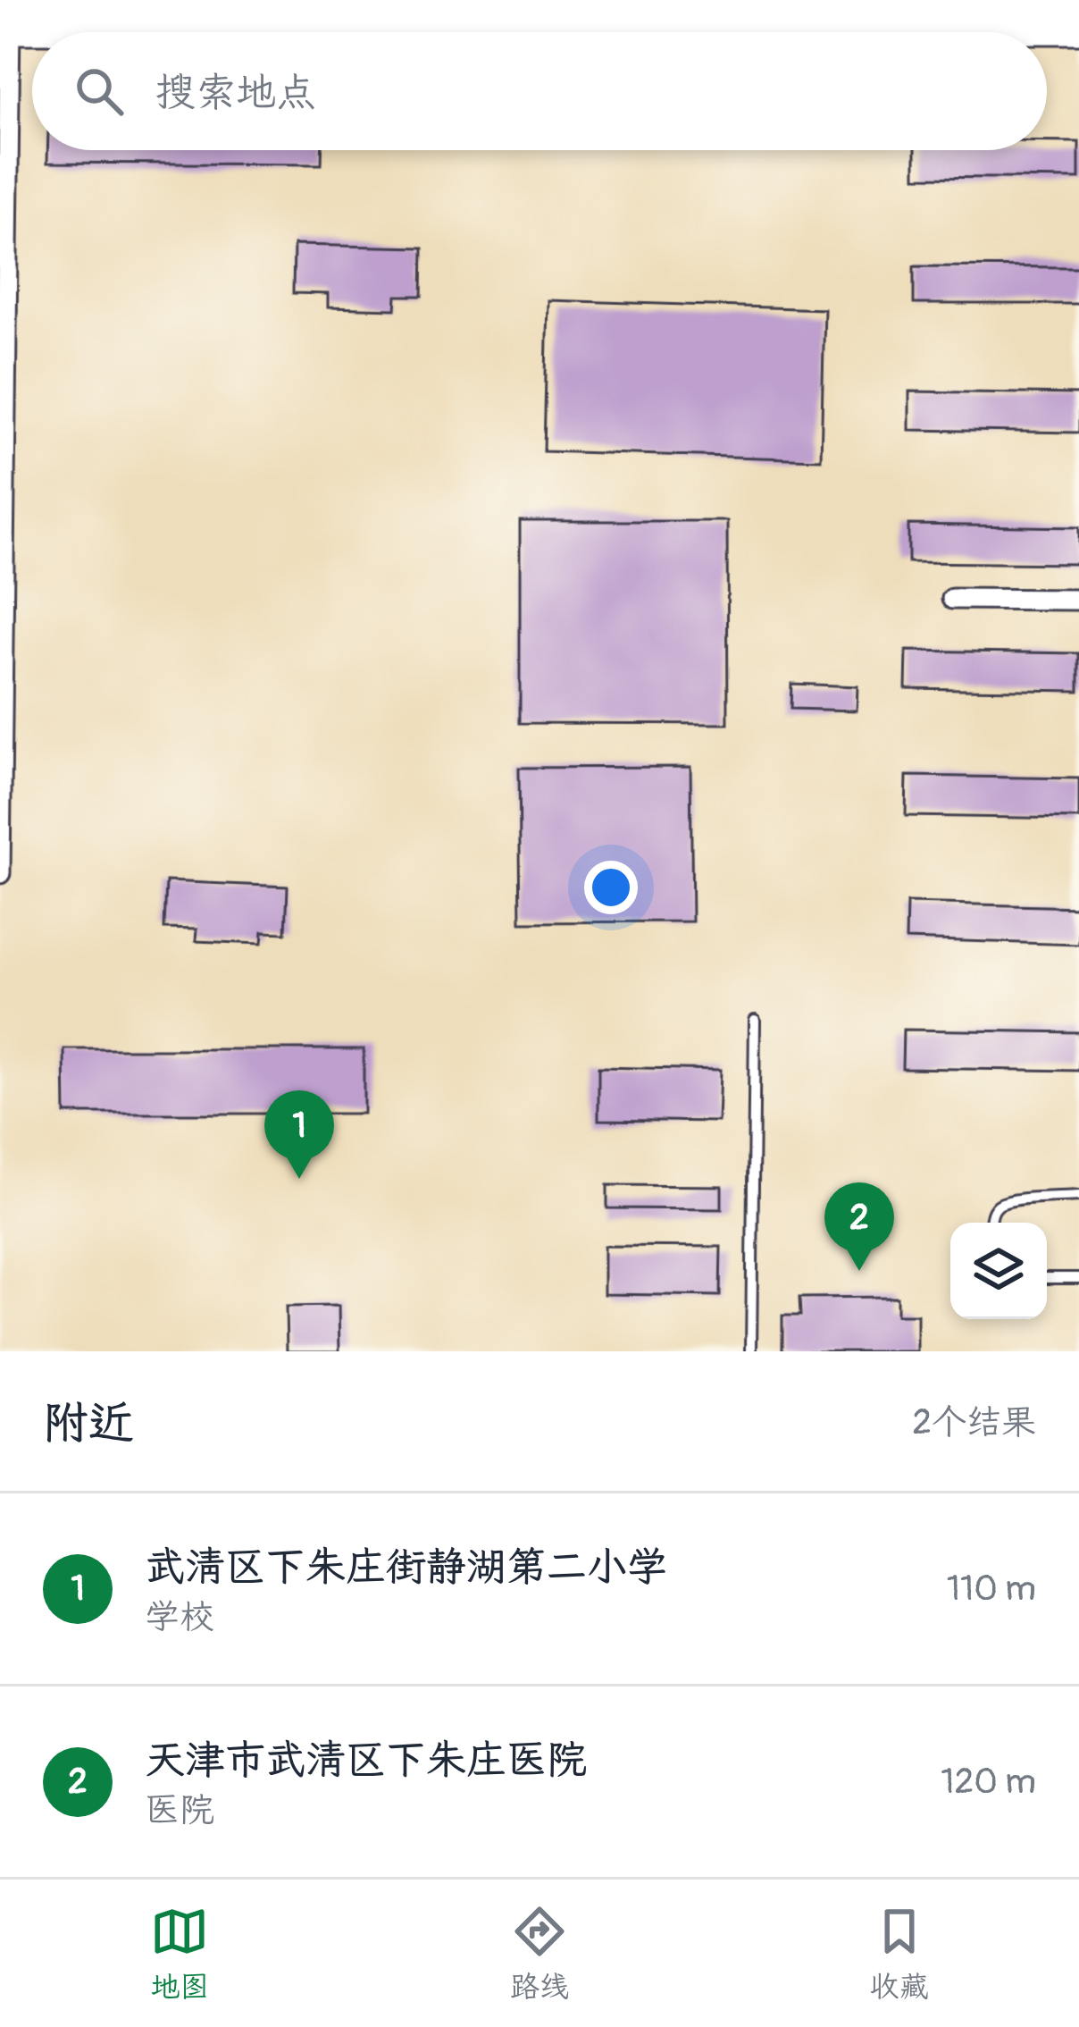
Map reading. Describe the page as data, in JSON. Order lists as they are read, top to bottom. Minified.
{"page":{"search":"搜索地点","pins":["1","2"],"heading":["附近","2个结果"],"list":[{"mark":"1","name":"武清区下朱庄街静湖第二小学","note":"学校","value":"110 m"},{"mark":"2","name":"天津市武清区下朱庄医院","note":"医院","value":"120 m"}],"nav":["地图","路线","收藏"]}}
